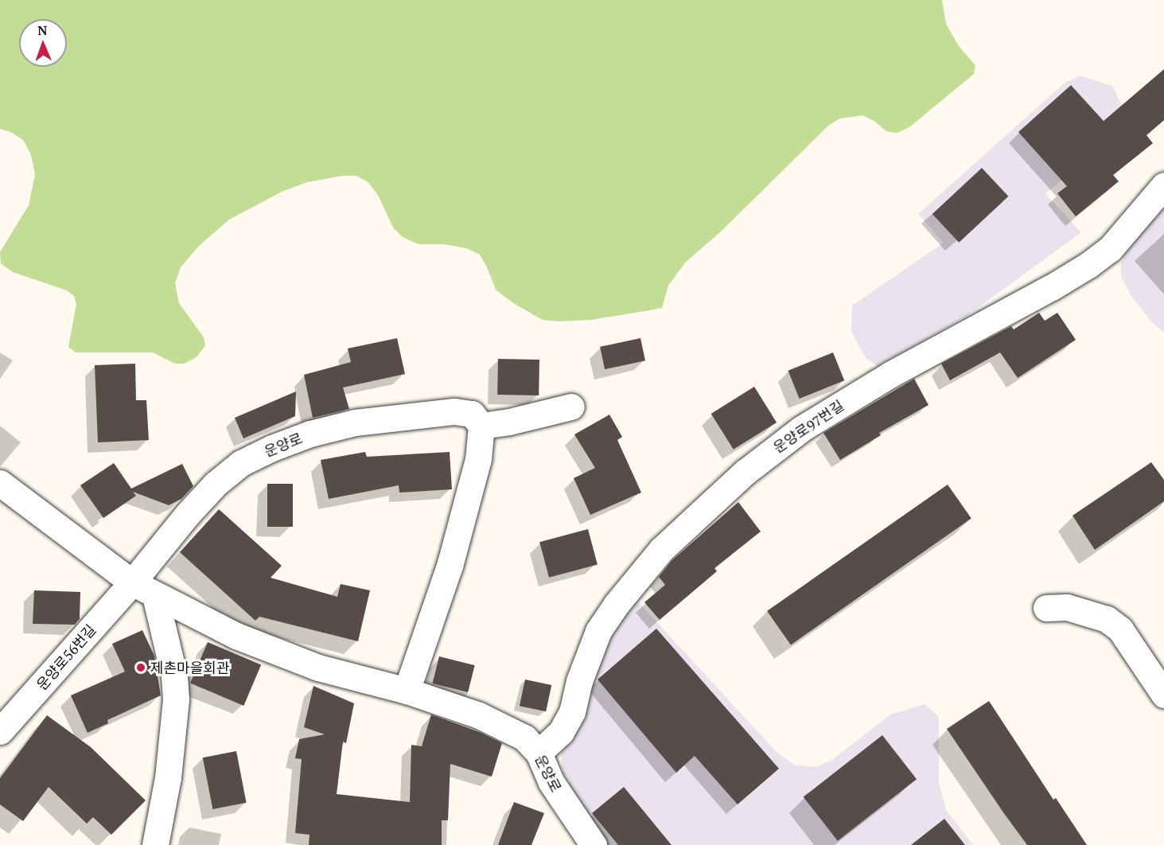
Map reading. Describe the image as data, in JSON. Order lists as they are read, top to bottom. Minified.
{"streets":{"street":["운양로97번길","운양로","운양로56번길"]},"crossings":[["운양로97번길","운양로"],["운양로","운양로56번길"]],"places":["제촌마을회관"],"north":"top"}
